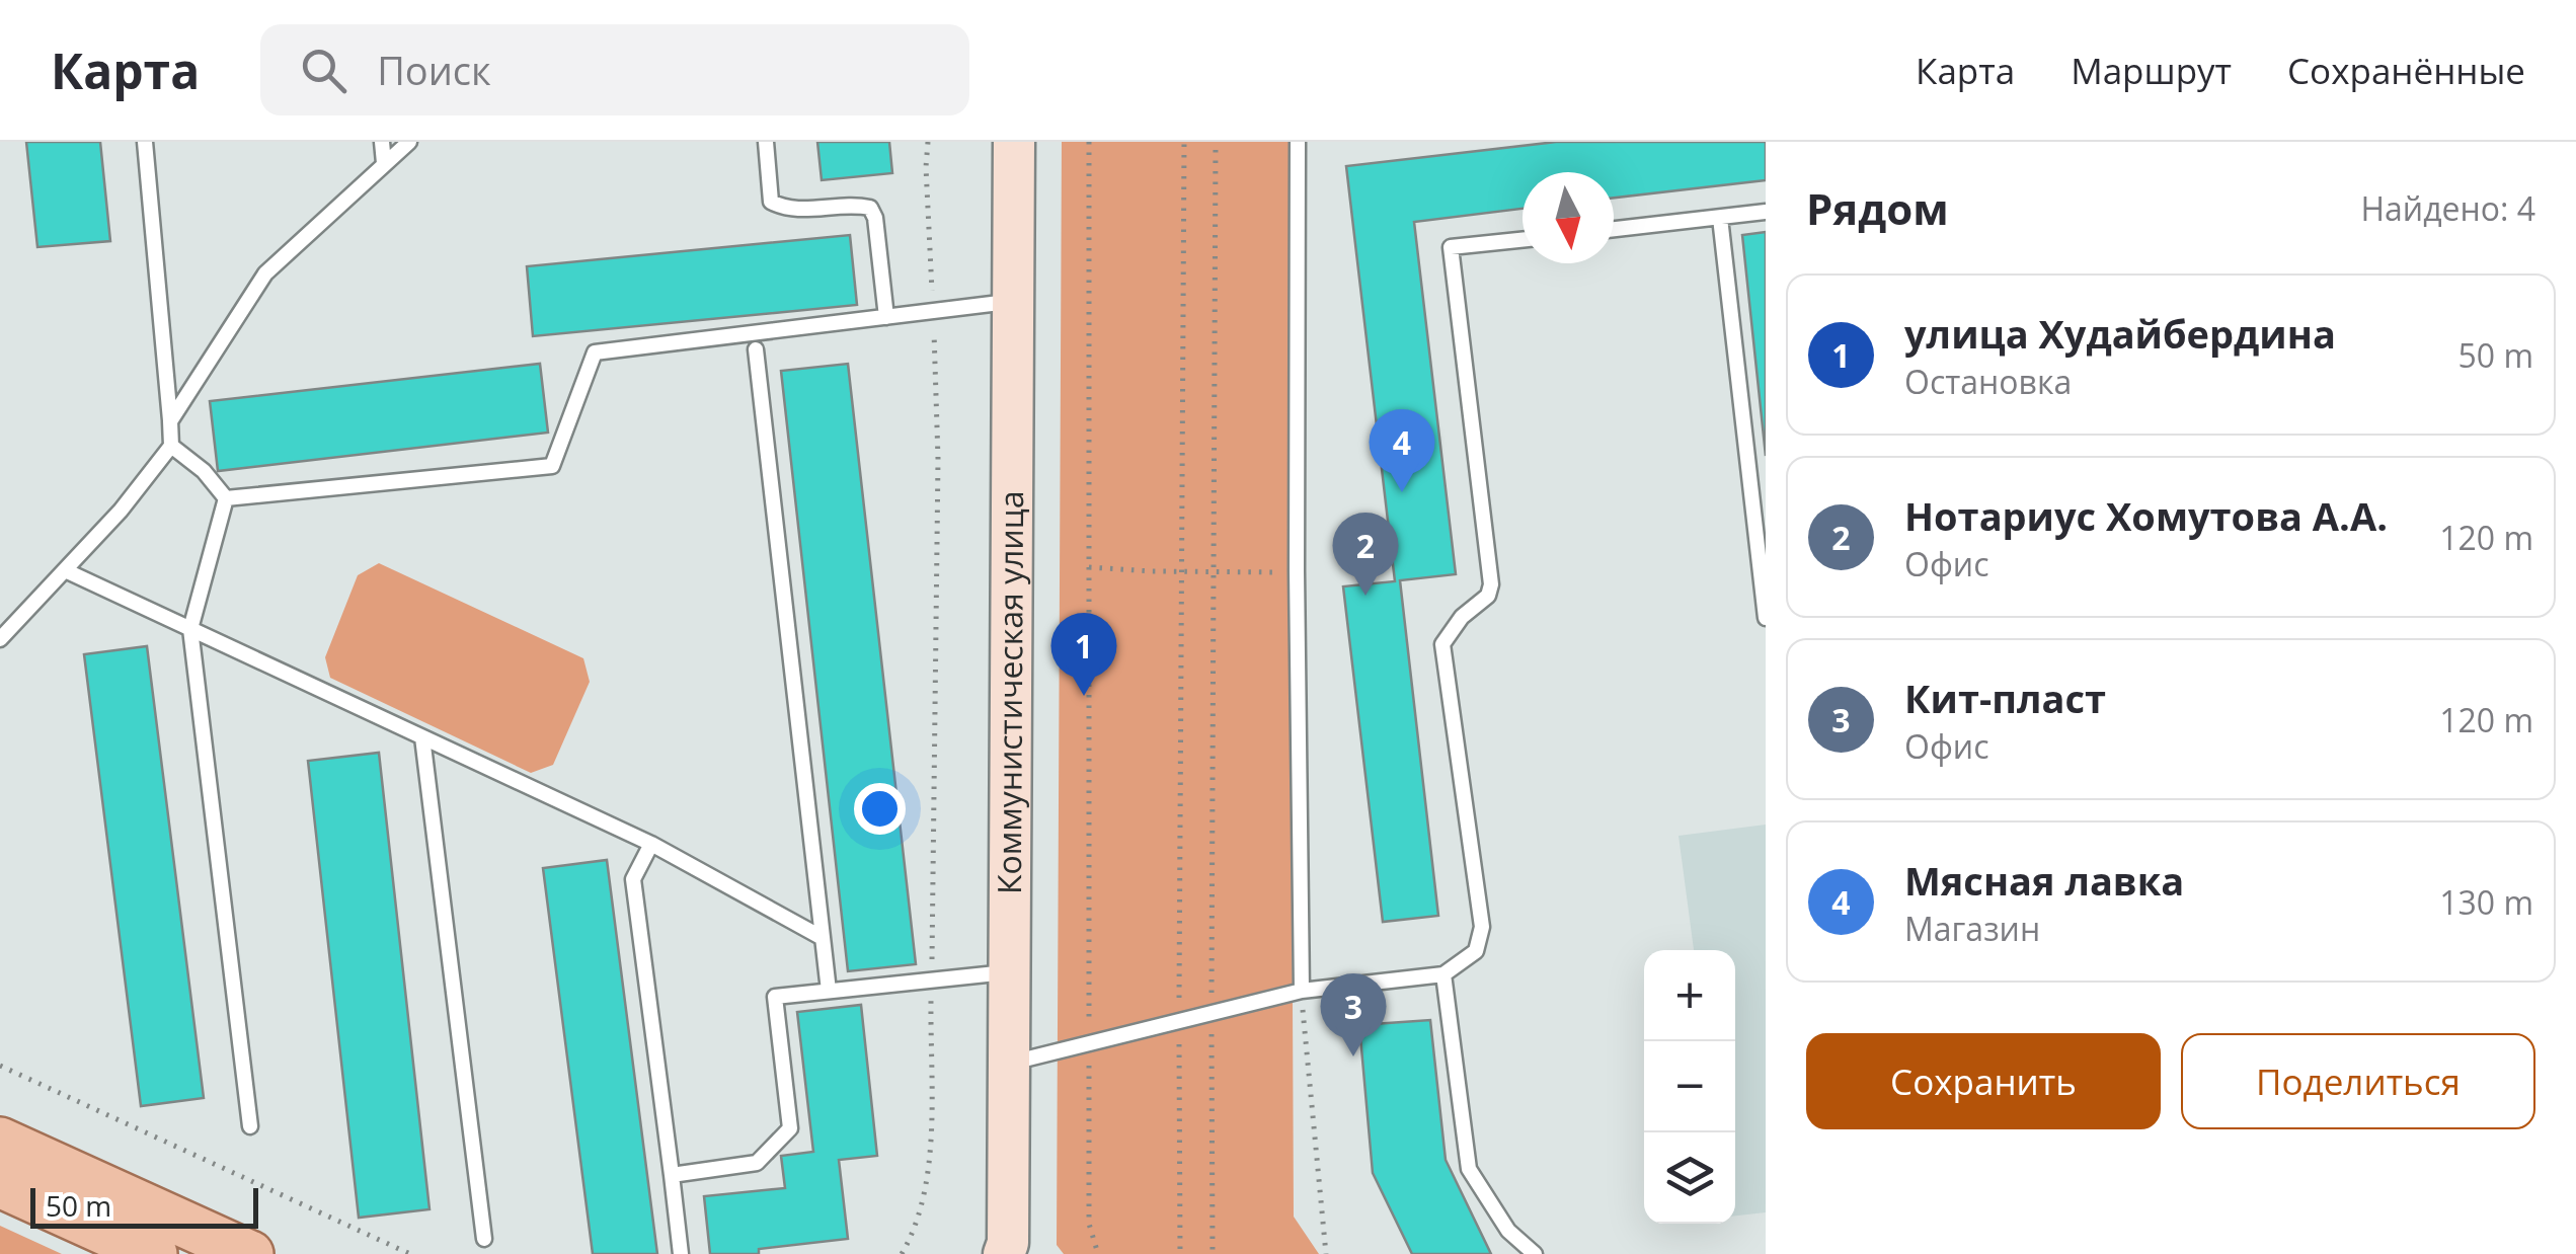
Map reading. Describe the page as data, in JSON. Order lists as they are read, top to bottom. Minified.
{"streets":{"main road":["Коммунистическая улица"]},"scale_bar":"50 m","north":"bottom","page":{"header":"Карта","search":"Поиск","nav":["Карта","Маршрут","Сохранённые"],"heading":["Рядом","Найдено: 4"],"list":[{"mark":"1","name":"улица Худайбердина","note":"Остановка","value":"50 m"},{"mark":"2","name":"Нотариус Хомутова А.А.","note":"Офис","value":"120 m"},{"mark":"3","name":"Кит-пласт","note":"Офис","value":"120 m"},{"mark":"4","name":"Мясная лавка","note":"Магазин","value":"130 m"}],"pins":["4","2","1","3"],"map_buttons":["+","−"],"buttons":["Сохранить","Поделиться"],"scale":"50 m"}}
